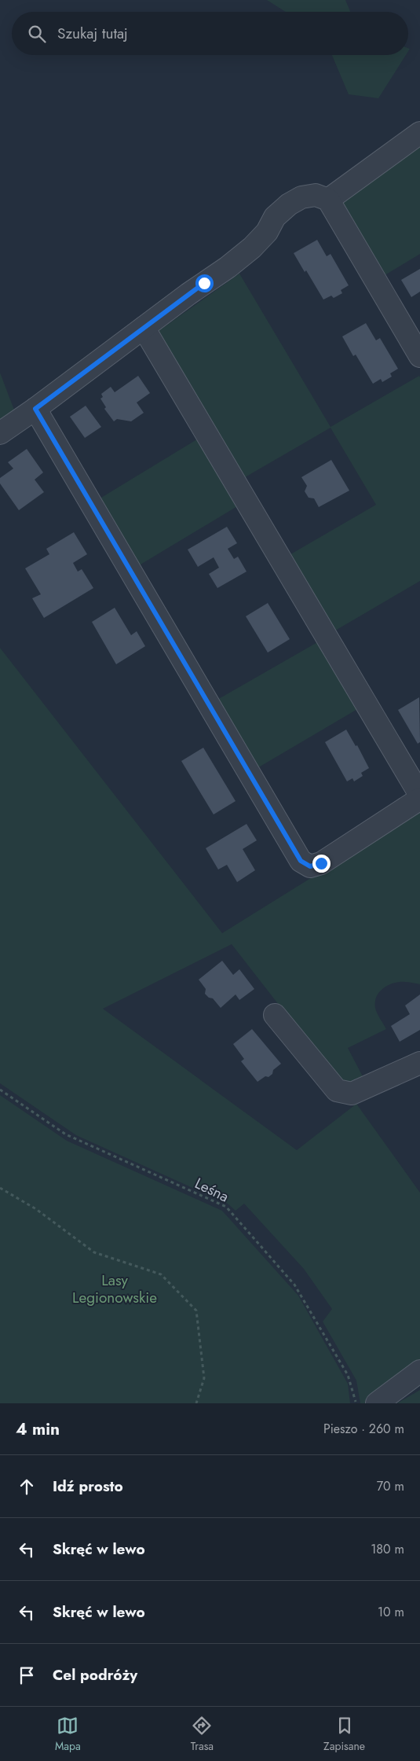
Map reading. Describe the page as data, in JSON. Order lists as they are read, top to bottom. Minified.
{"streets":{"path":["Leśna"]},"parks":["Lasy Legionowskie"],"page":{"search":"Szukaj tutaj","heading":["4 min","Pieszo · 260 m"],"list":[["Idź prosto","70 m"],["Skręć w lewo","180 m"],["Skręć w lewo","10 m"],"Cel podróży"],"nav":["Mapa","Trasa","Zapisane"]}}
